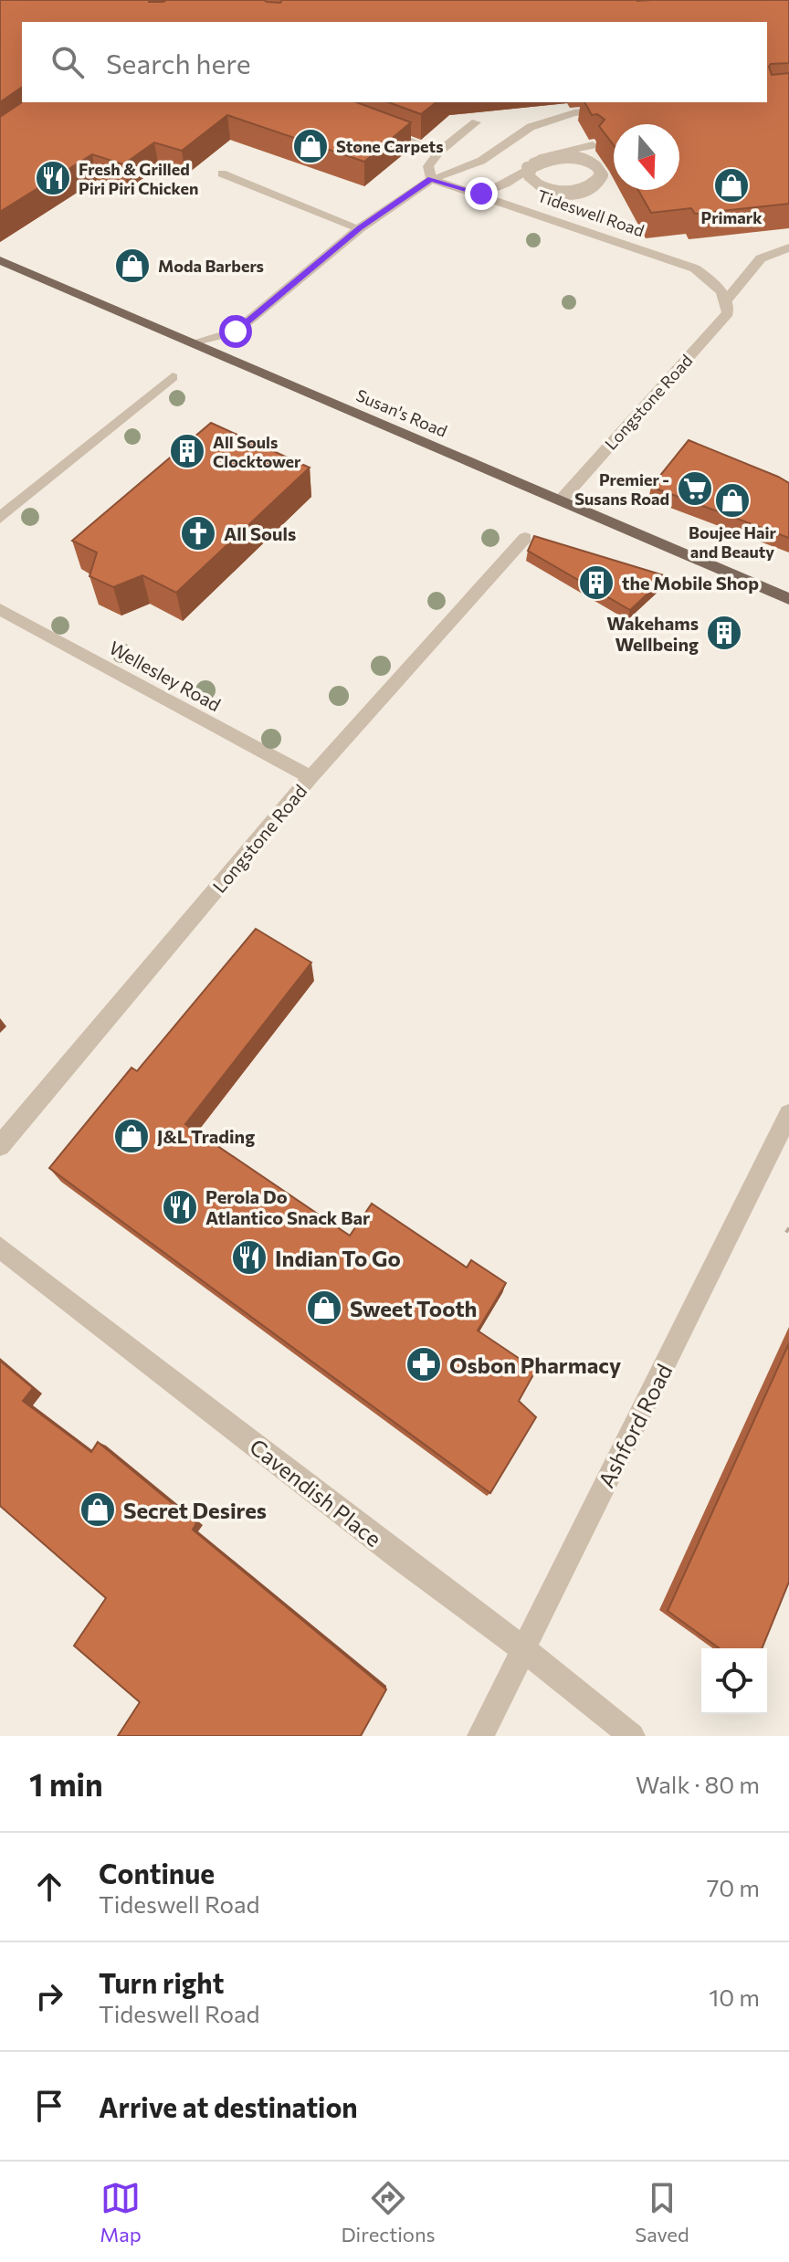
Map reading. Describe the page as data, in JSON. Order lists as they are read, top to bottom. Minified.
{"streets":{"main road":["Susan's Road"],"street":["Tideswell Road","Longstone Road","Wellesley Road","Ashford Road","Cavendish Place"]},"crossings":[["Tideswell Road","Longstone Road"],["Longstone Road","Susan's Road"],["Longstone Road","Wellesley Road"],["Ashford Road","Cavendish Place"]],"places":{"shop":["Stone Carpets","Primark","Moda Barbers","Boujee Hair and Beauty","J&L Trading","Sweet Tooth","Secret Desires"],"restaurant":["Fresh & Grilled Piri Piri Chicken","Perola Do Atlantico Snack Bar","Indian To Go"],"building":["All Souls Clocktower","the Mobile Shop","Wakehams Wellbeing"],"supermarket":["Premier - Susans Road"],"church":["All Souls"],"pharmacy":["Osbon Pharmacy"]},"north":"bottom","page":{"search":"Search here","heading":["1 min","Walk · 80 m"],"list":[["Continue","Tideswell Road","70 m"],["Turn right","Tideswell Road","10 m"],"Arrive at destination"],"nav":["Map","Directions","Saved"]}}
